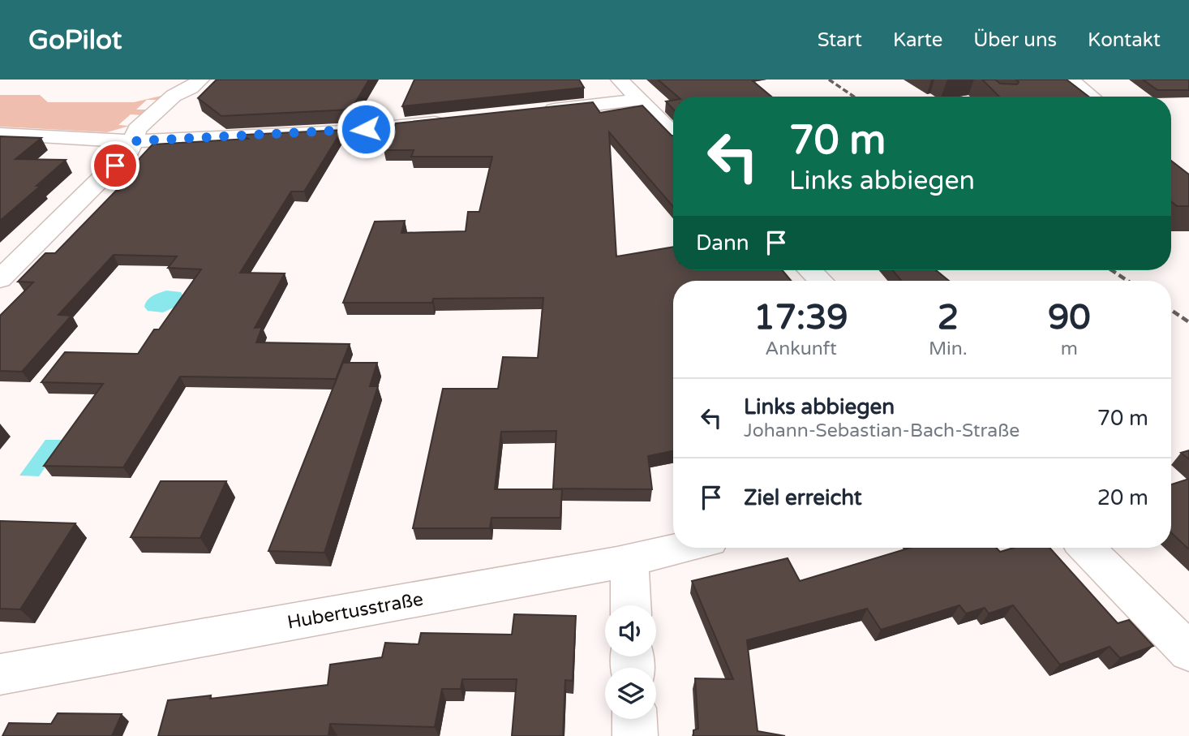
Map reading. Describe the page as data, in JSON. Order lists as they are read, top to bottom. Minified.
{"streets":{"street":["Hubertusstraße"]},"page":{"header":"GoPilot","nav":["Start","Karte","Über uns","Kontakt"],"turn":["70 m","Links abbiegen"],"then":"Dann","eta":["17:39","Ankunft","2","Min.","90","m"],"list":[{"name":"Links abbiegen","note":"Johann-Sebastian-Bach-Straße","value":"70 m"},{"name":"Ziel erreicht","value":"20 m"}]}}
